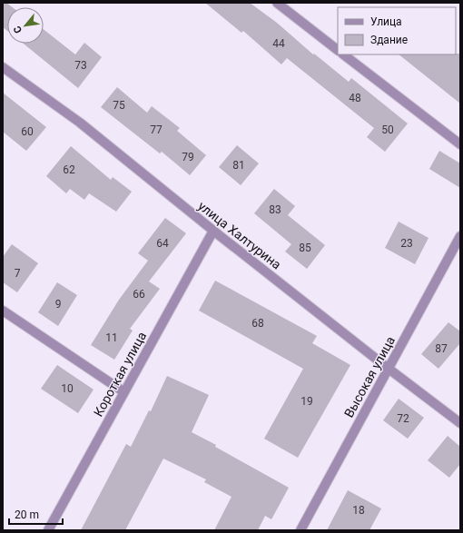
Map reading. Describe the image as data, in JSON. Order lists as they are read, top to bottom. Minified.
{"streets":{"street":["улица Халтурина","Короткая улица","Высокая улица"]},"crossings":[["улица Халтурина","Короткая улица"],["улица Халтурина","Высокая улица"]],"house_numbers":["44","73","48","75","77","50","60","79","81","62","83","64","23","85","7","66","9","68","11","87","10","19","72","18"],"legend":["Улица","Здание"],"scale_bar":"20 m","north":"bottom left"}
